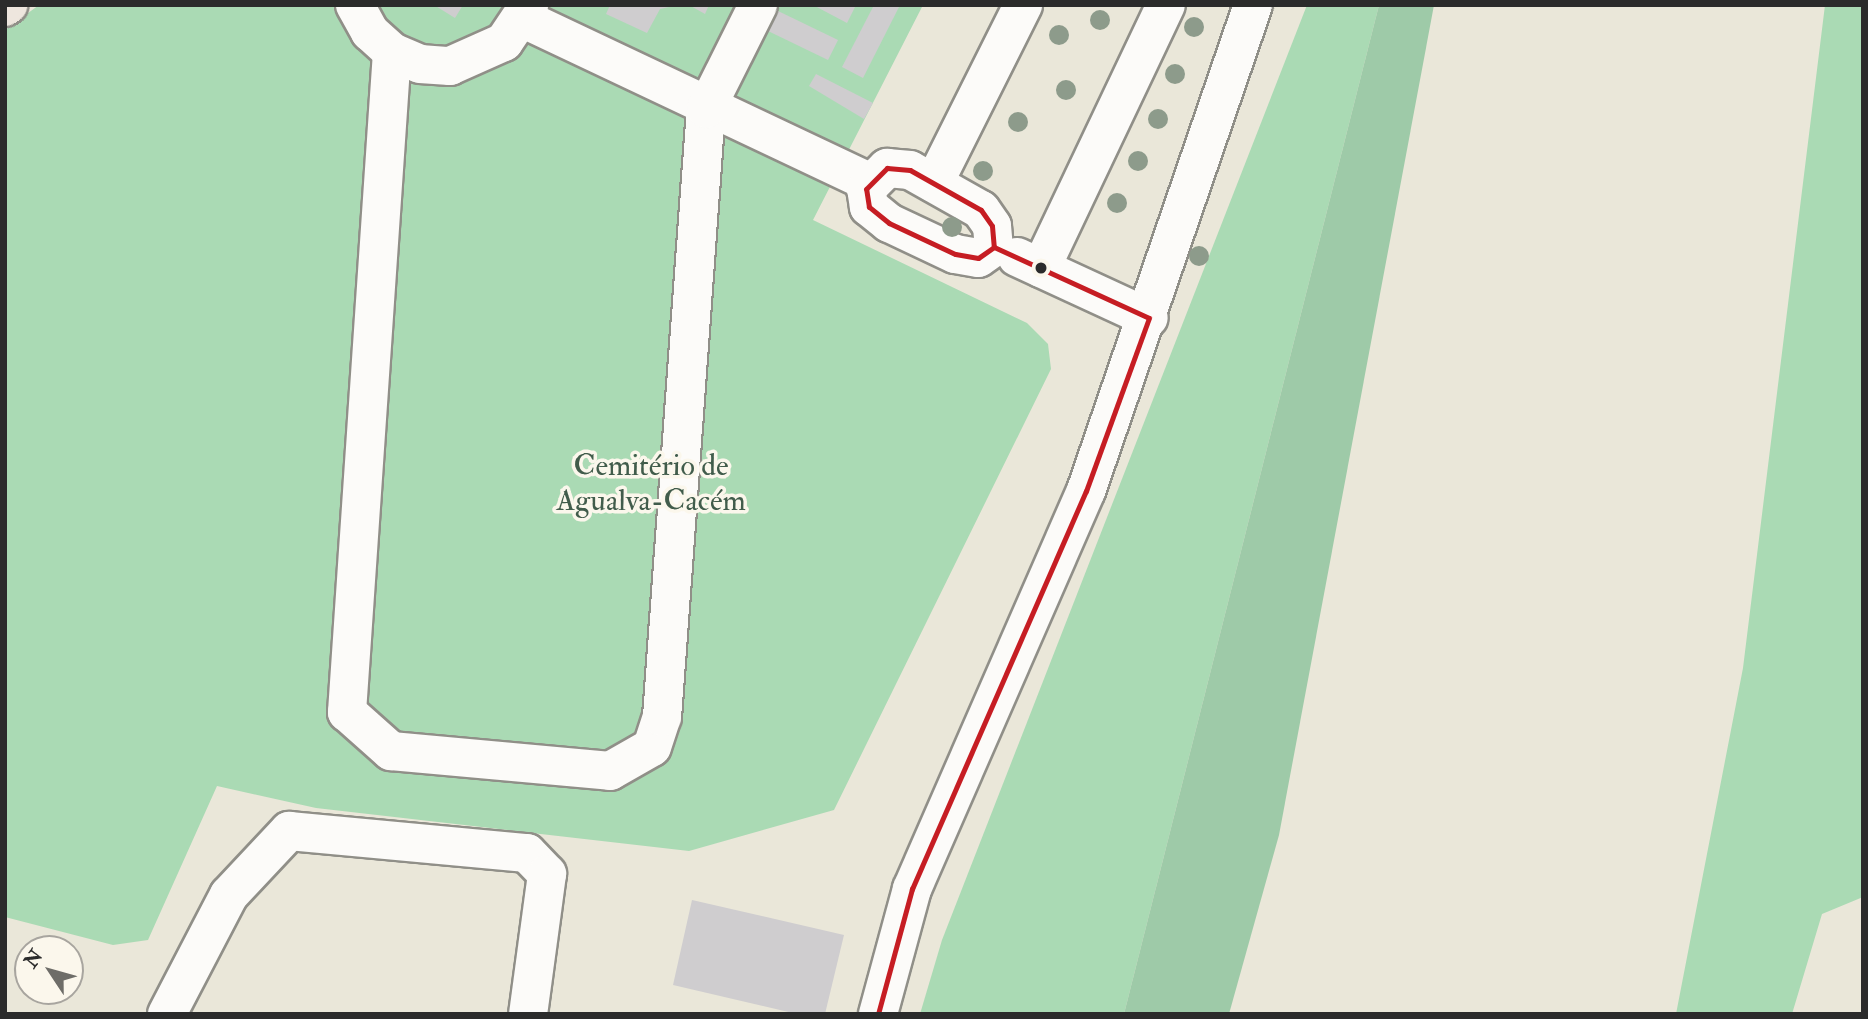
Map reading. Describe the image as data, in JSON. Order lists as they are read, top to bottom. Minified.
{"parks":["Cemitério de Agualva-Cacém"],"north":"top left"}
